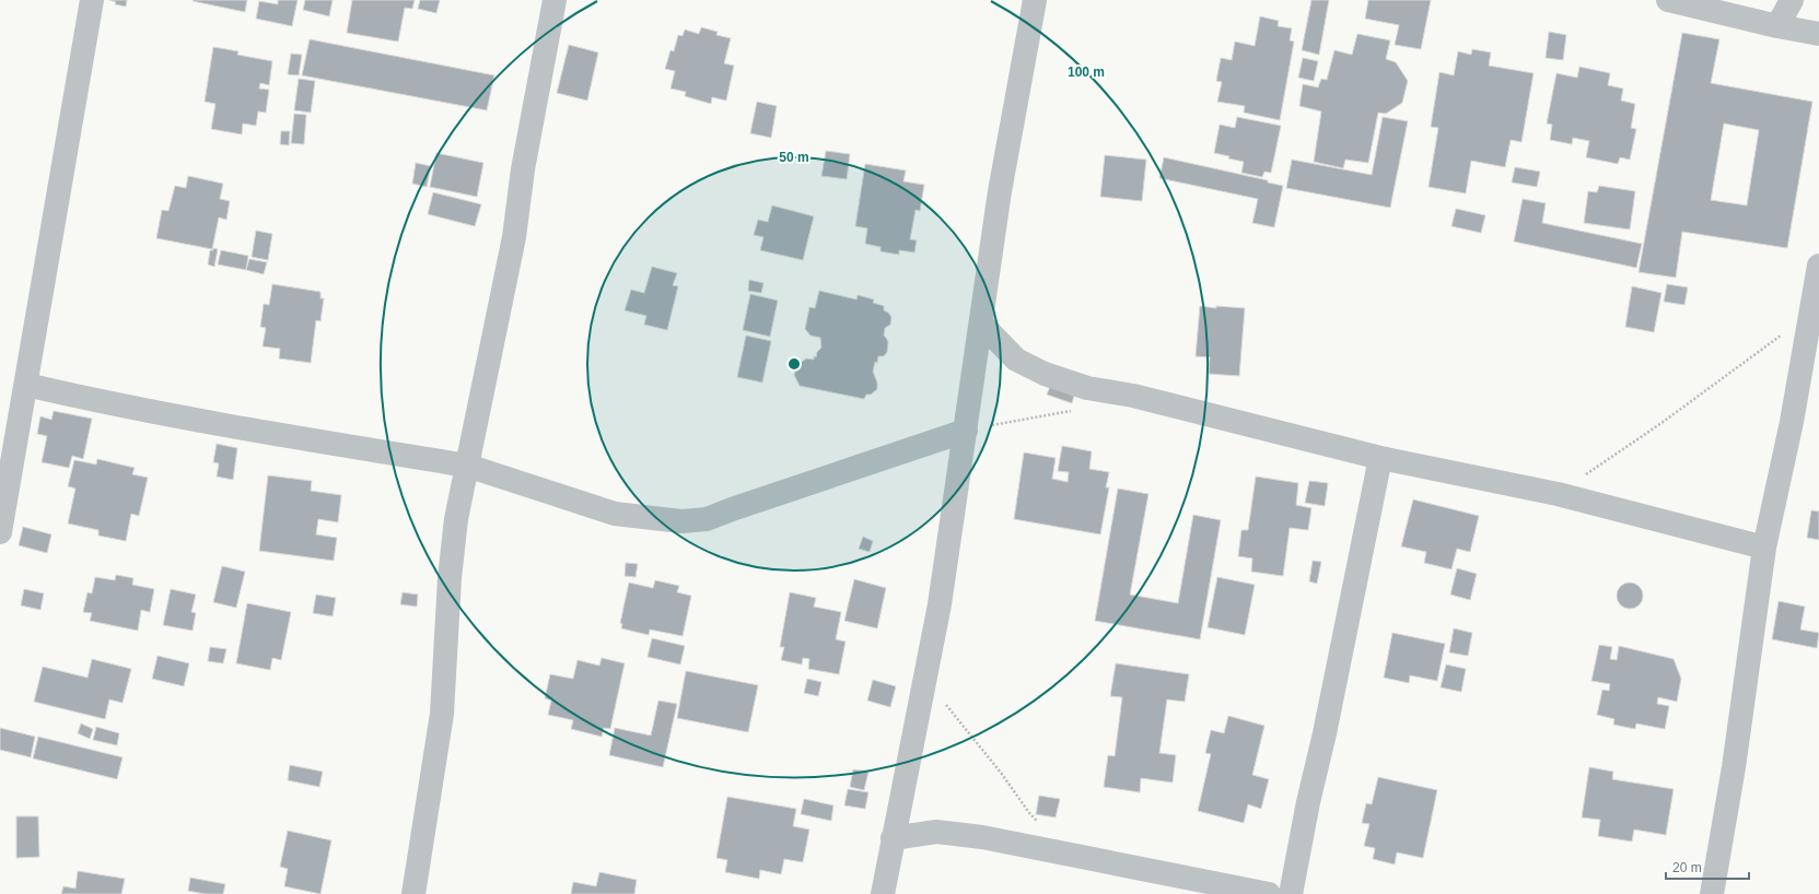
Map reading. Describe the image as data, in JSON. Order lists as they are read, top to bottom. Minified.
{"scale_bar":"20 m","rings":["100 m","50 m"]}
